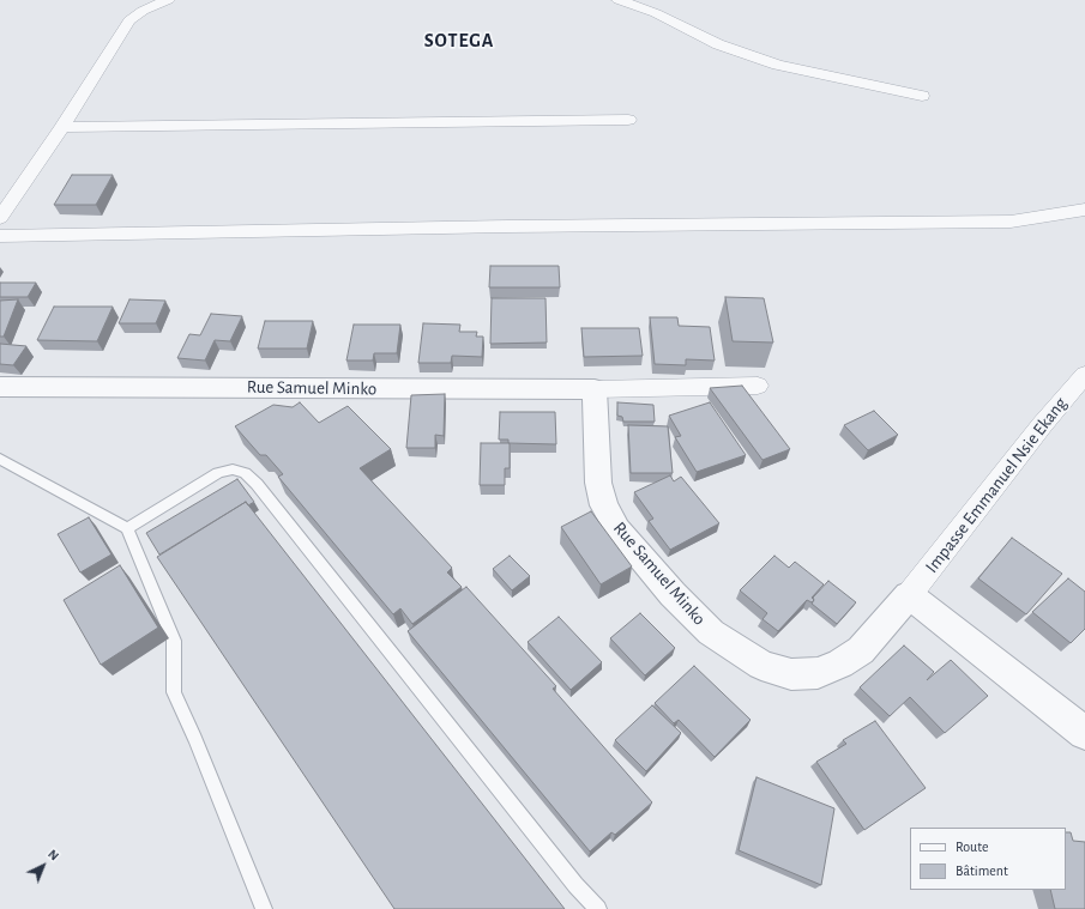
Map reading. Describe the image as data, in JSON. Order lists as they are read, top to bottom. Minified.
{"streets":{"street":["Rue Samuel Minko","Impasse Emmanuel Nsie Ekang"]},"crossings":[["Rue Samuel Minko","Impasse Emmanuel Nsie Ekang"]],"districts":["SOTEGA"],"legend":["Route","Bâtiment"],"north":"top right"}
